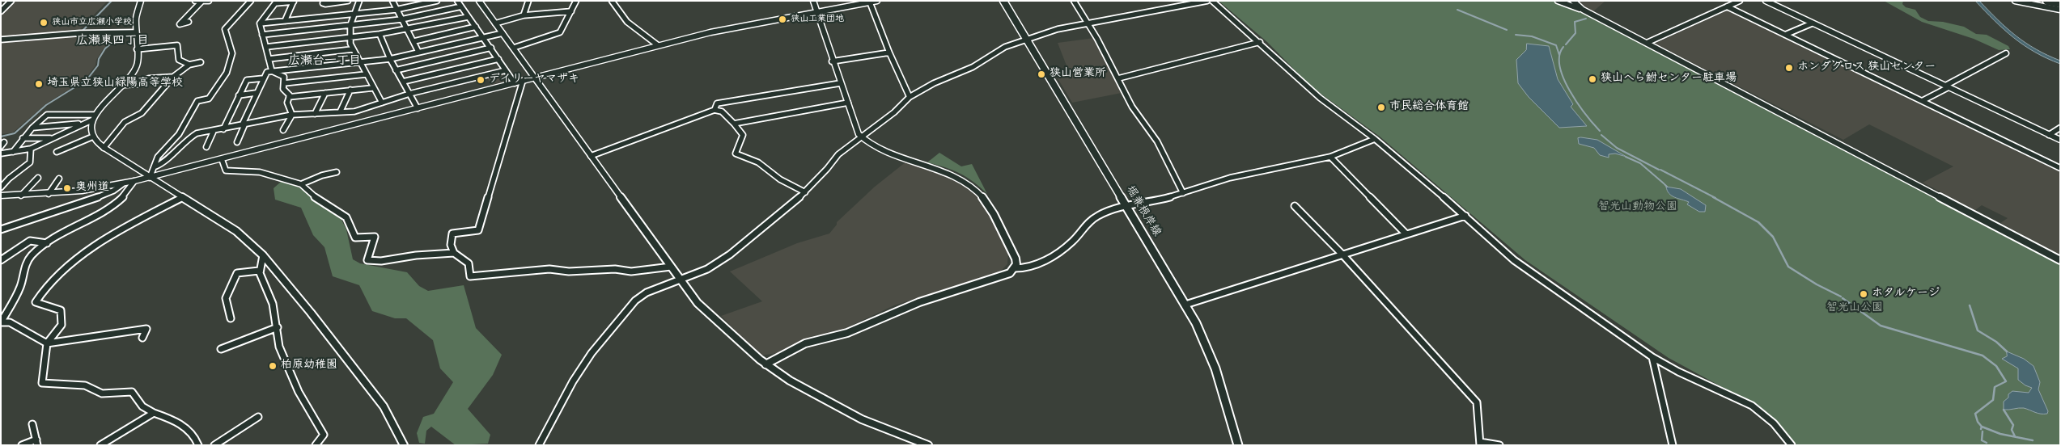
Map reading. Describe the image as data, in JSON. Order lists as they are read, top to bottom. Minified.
{"streets":{"main road":["堀兼根岸線"]},"districts":["広瀬東四丁目","広瀬台一丁目"],"parks":["智光山動物公園","智光山公園"],"places":["狭山工業団地","狭山市立広瀬小学校","ホンダグロス 狭山センター","狭山営業所","狭山へら鮒センター駐車場","デイリーヤマザキ","埼玉県立狭山緑陽高等学校","市民総合体育館","奥州道","ホタルケージ","柏原幼稚園"]}
